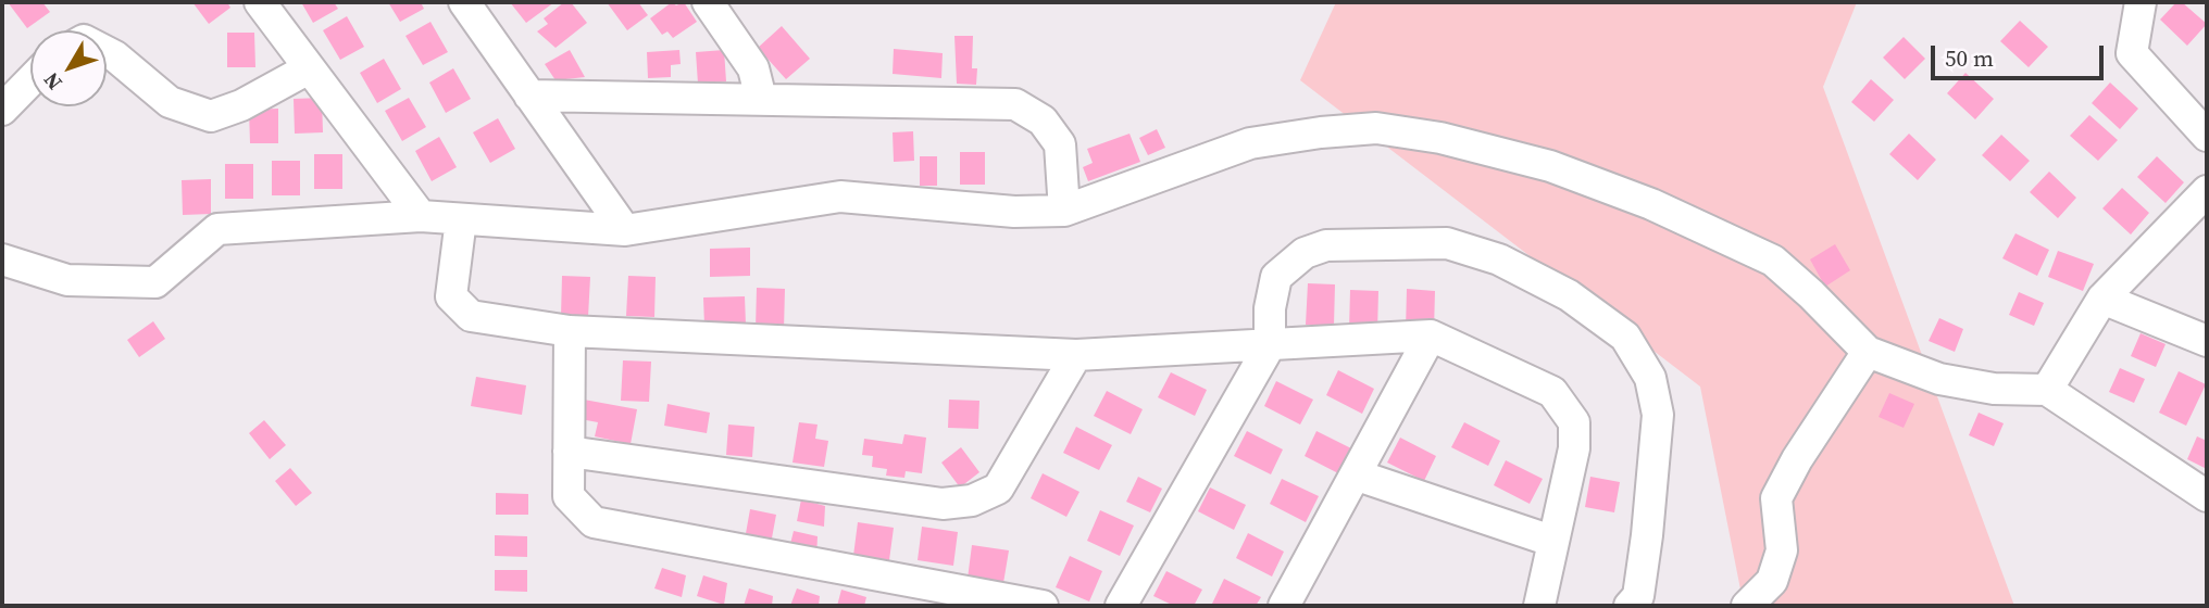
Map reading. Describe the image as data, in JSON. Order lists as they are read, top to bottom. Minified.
{"scale_bar":"50 m","north":"bottom left"}
